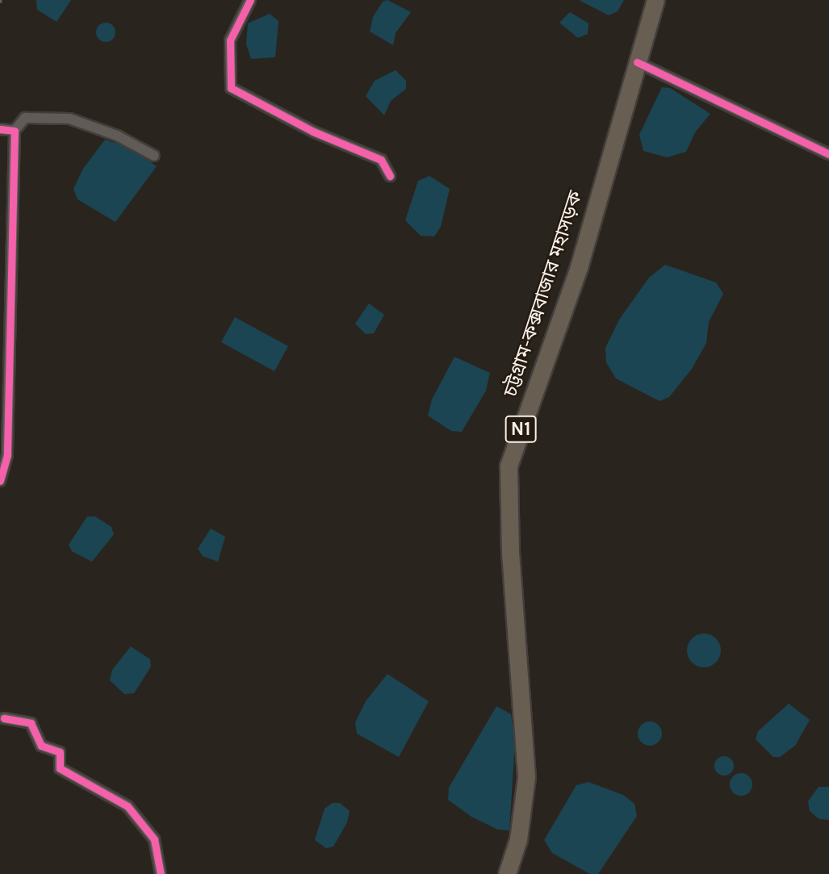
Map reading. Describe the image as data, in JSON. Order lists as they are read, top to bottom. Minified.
{"streets":{"highway":["চট্টগ্রাম-কক্সবাজার মহাসড়ক","N1"]}}
